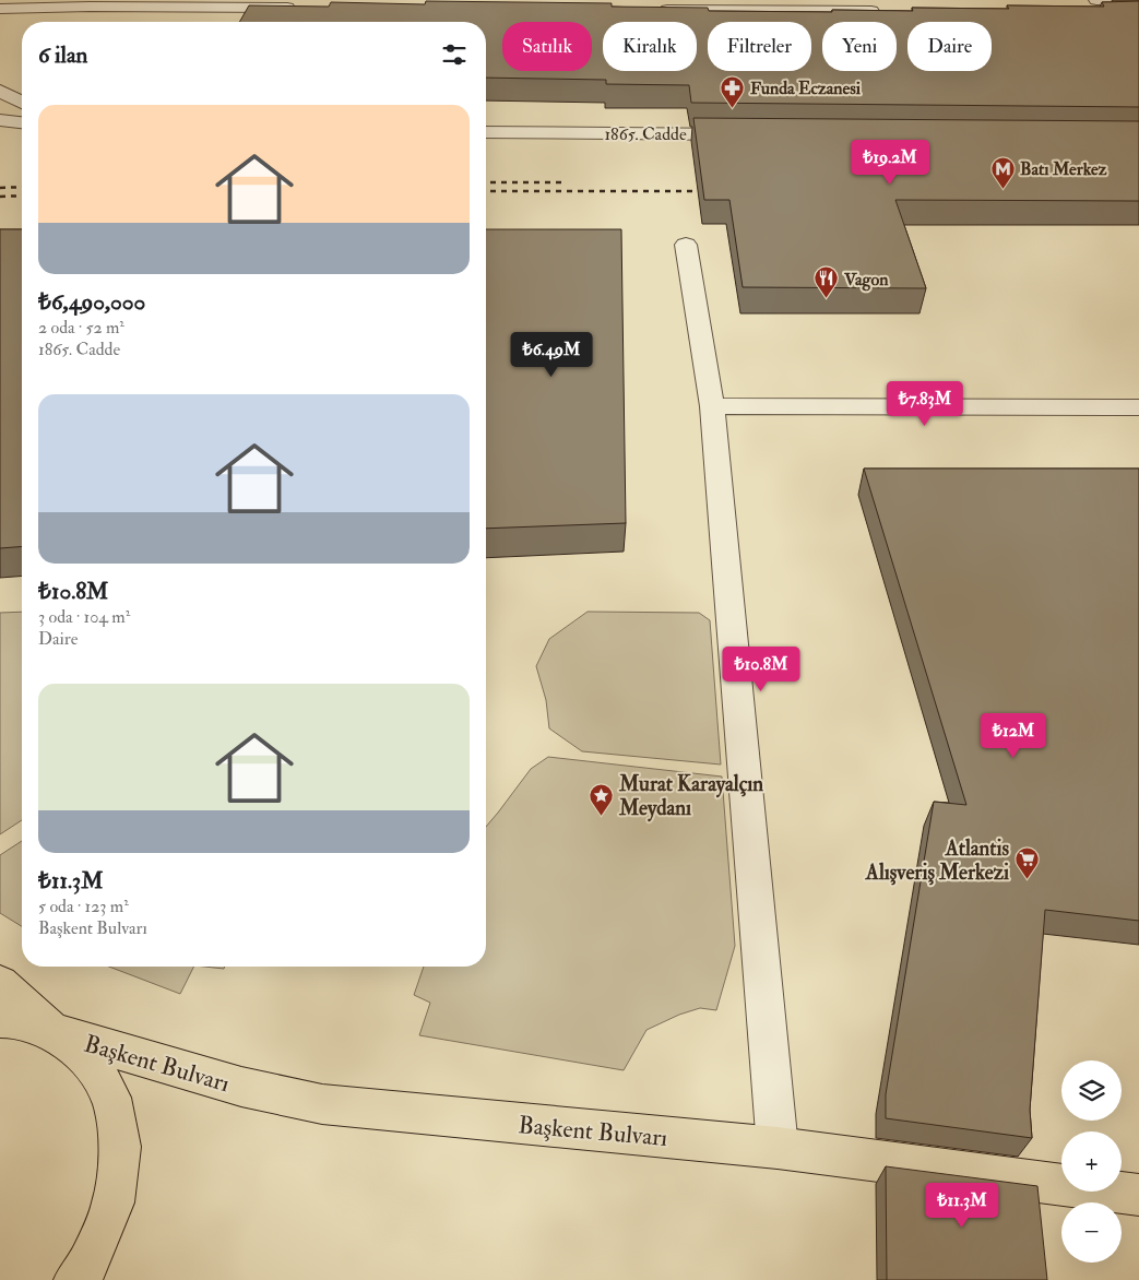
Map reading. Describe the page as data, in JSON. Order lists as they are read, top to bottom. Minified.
{"streets":{"main road":["Başkent Bulvarı"],"street":["1865. Cadde"]},"places":{"pharmacy":["Funda Eczanesi"],"metro station":["Batı Merkez"],"restaurant":["Vagon"],"place":["Murat Karayalçın Meydanı"],"supermarket":["Atlantis Alışveriş Merkezi"]},"page":{"chip":["Satılık","Kiralık","Filtreler","Yeni","Daire"],"heading":"6 ilan","list":[{"name":"₺6,490,000","note":"2 oda · 52 m² · 1865. Cadde"},{"name":"₺10.8M","note":"3 oda · 104 m² · Daire"},{"name":"₺11.3M","note":"5 oda · 123 m² · Başkent Bulvarı"}],"price":["₺19.2M","₺6.49M","₺7.83M","₺10.8M","₺12M","₺11.3M"],"map_buttons":["+","−"]}}
